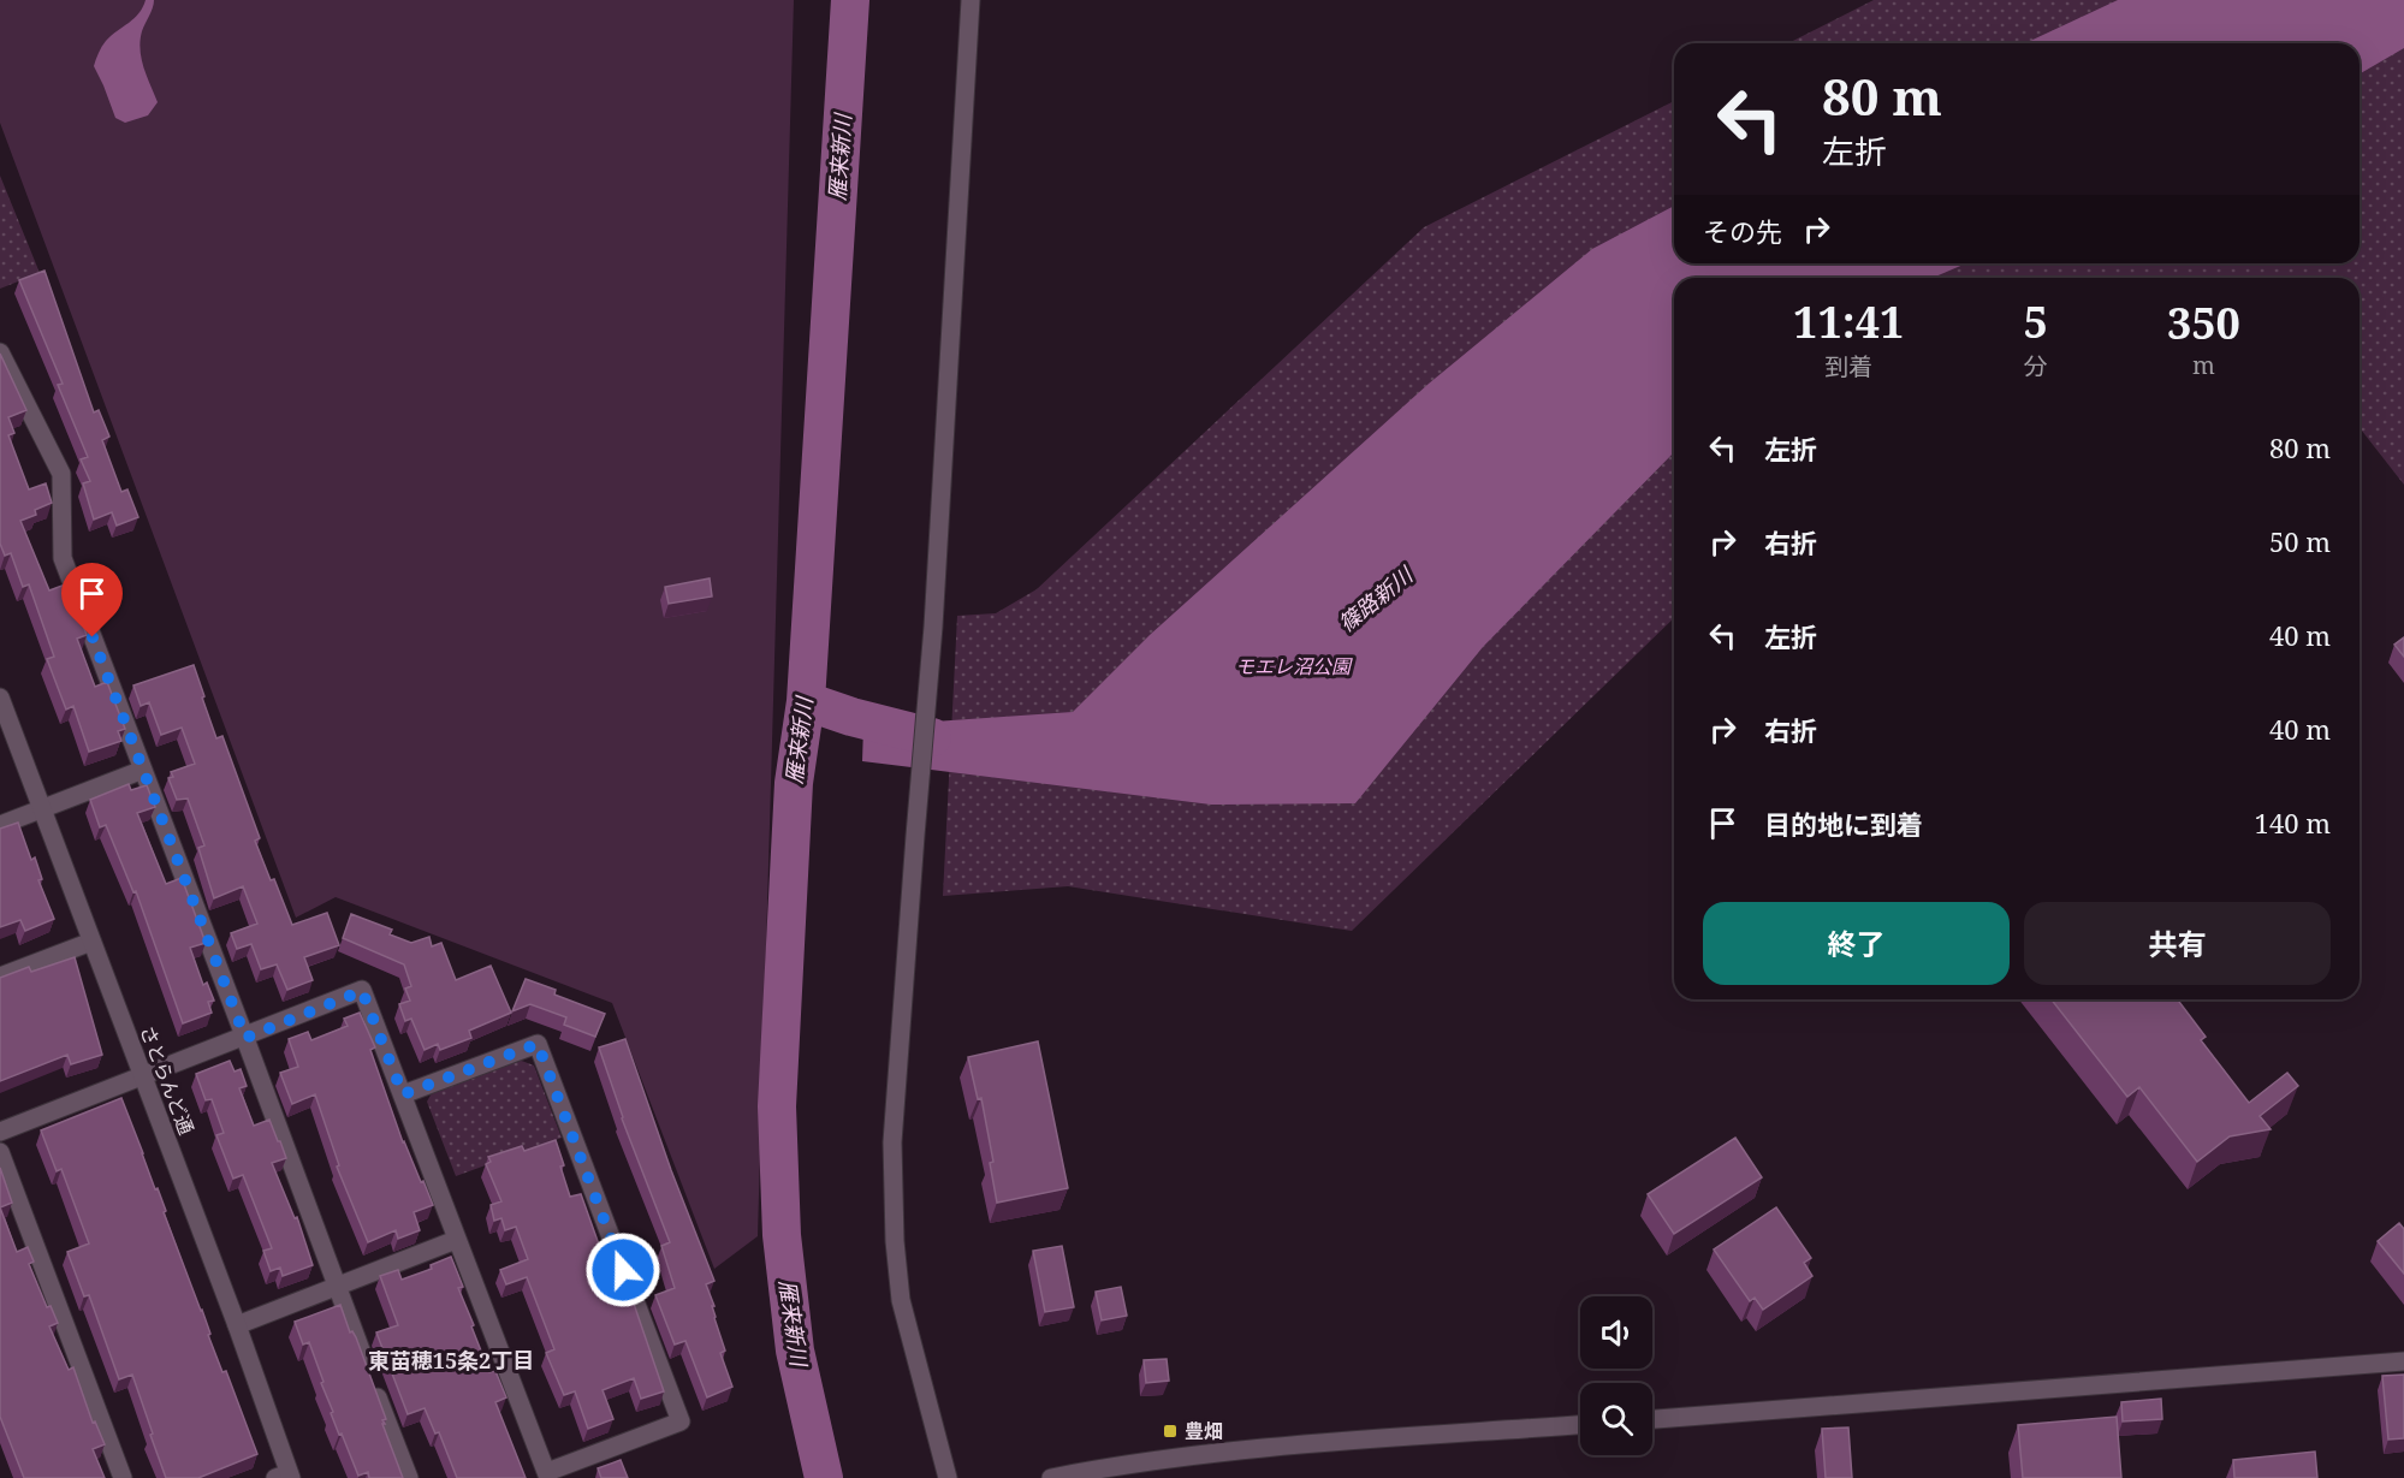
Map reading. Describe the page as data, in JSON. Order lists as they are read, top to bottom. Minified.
{"streets":{"street":["さとらんど通"]},"districts":["東苗穂15条2丁目"],"water":["雁来新川","篠路新川"],"parks":["モエレ沼公園"],"places":{"transit":["豊畑"]},"page":{"turn":["80 m","左折"],"then":"その先","eta":["11:41","到着","5","分","350","m"],"list":[{"name":"左折","value":"80 m"},{"name":"右折","value":"50 m"},{"name":"左折","value":"40 m"},{"name":"右折","value":"40 m"},{"name":"目的地に到着","value":"140 m"}],"buttons":["終了","共有"]}}
